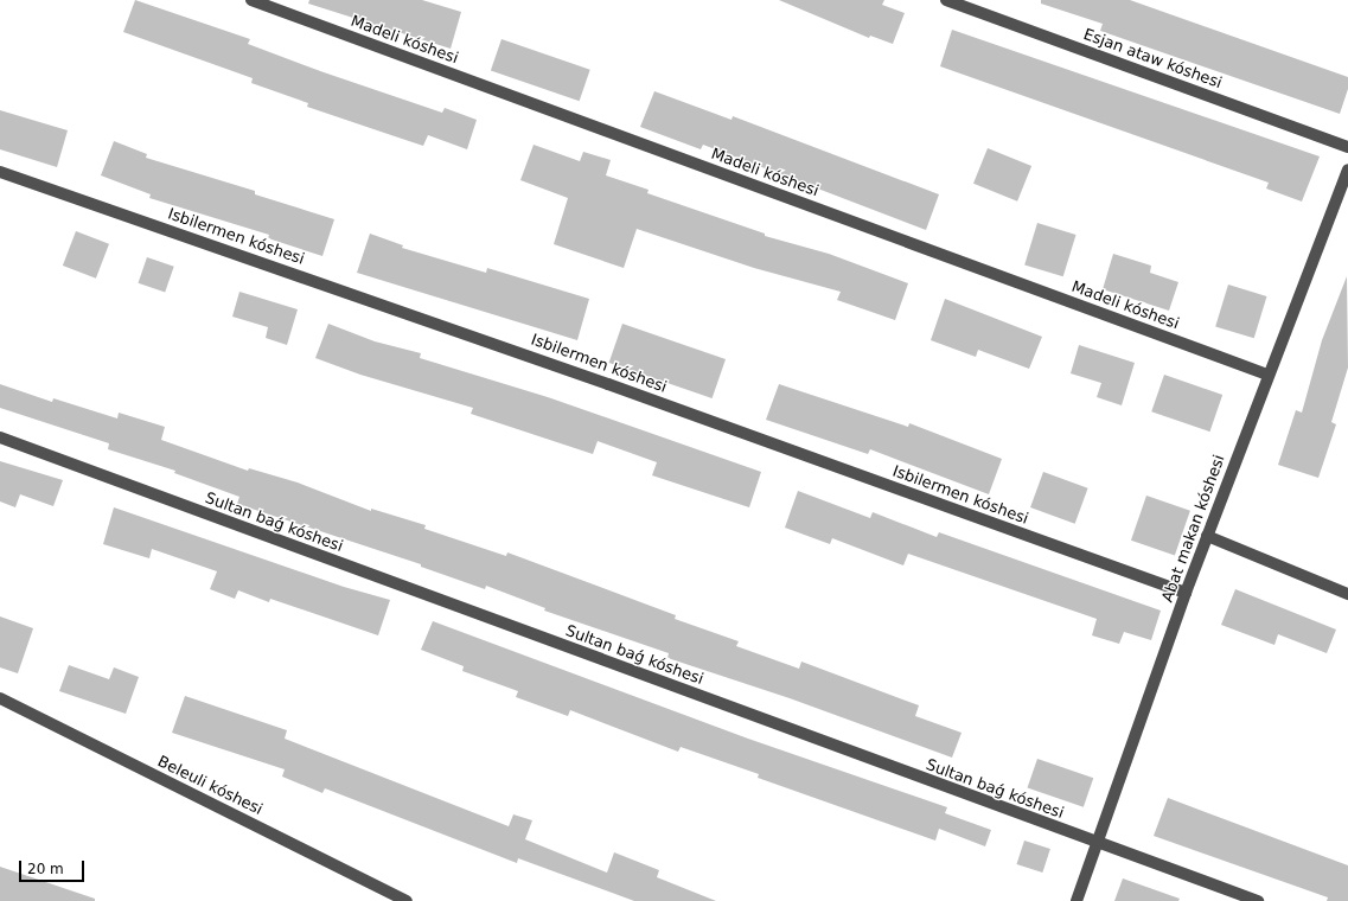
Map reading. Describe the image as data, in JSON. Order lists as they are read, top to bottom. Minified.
{"streets":{"street":["Madeli kóshesi","Esjan ataw kóshesi","Isbilermen kóshesi","Sultan baǵ kóshesi","Abat makan kóshesi","Beleuli kóshesi"]},"crossings":[["Madeli kóshesi","Abat makan kóshesi"],["Isbilermen kóshesi","Abat makan kóshesi"],["Sultan baǵ kóshesi","Abat makan kóshesi"]],"scale_bar":"20 m"}
